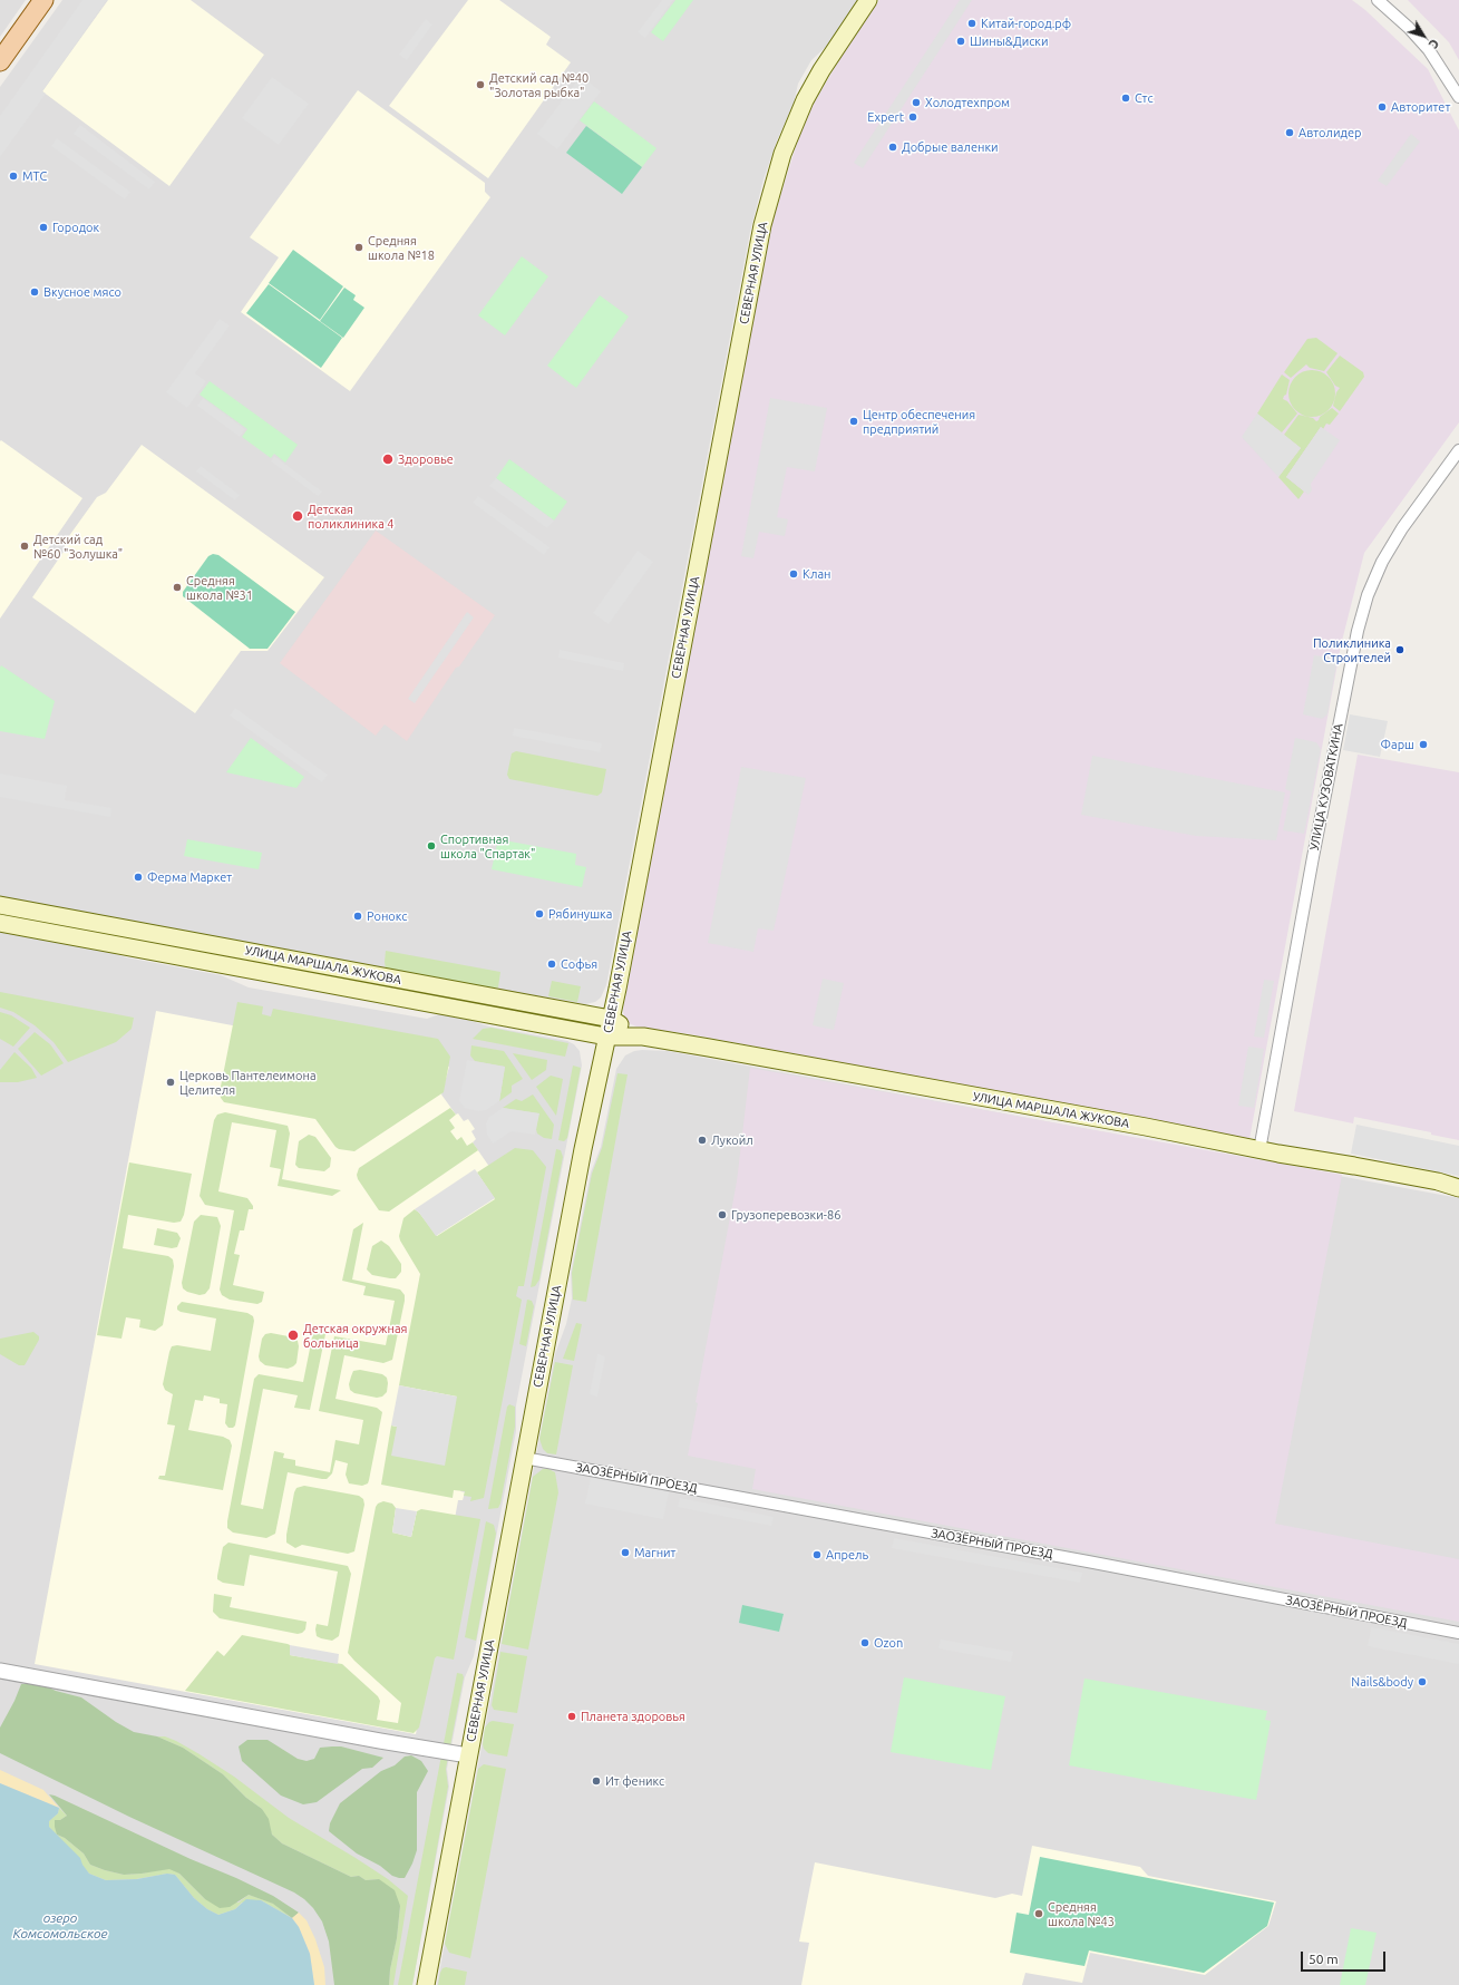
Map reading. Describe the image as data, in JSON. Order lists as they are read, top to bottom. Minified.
{"streets":{"main road":["СЕВЕРНАЯ УЛИЦА","УЛИЦА МАРШАЛА ЖУКОВА"],"street":["УЛИЦА КУЗОВАТКИНА","ЗАОЗЁРНЫЙ ПРОЕЗД"]},"crossings":[["СЕВЕРНАЯ УЛИЦА","УЛИЦА МАРШАЛА ЖУКОВА"],["СЕВЕРНАЯ УЛИЦА","ЗАОЗЁРНЫЙ ПРОЕЗД"],["УЛИЦА КУЗОВАТКИНА","УЛИЦА МАРШАЛА ЖУКОВА"]],"water":["озеро Комсомольское"],"places":["Китай-город.рф","Шины&Диски","Детский сад №40 \"Золотая рыбка\"","Стс","Холодтехпром","Авторитет","Expert","Автолидер","Добрые валенки","МТС","Городок","Средняя школа №18","Вкусное мясо","Центр обеспечения предприятий","Здоровье","Детская поликлиника 4","Детский сад №60 \"Золушка\"","Клан","Средняя школа №31","Поликлиника Строителей","Фарш","Спортивная школа \"Спартак\"","Ферма Маркет","Рябинушка","Ронокс","Софья","Церковь Пантелеимона Целителя","Лукойл","Грузоперевозки-86","Детская окружная больница","Магнит","Апрель","Ozon","Nails&body","Планета здоровья","Ит феникс","Средняя школа №43"],"scale_bar":"50 m","north":"bottom right"}
